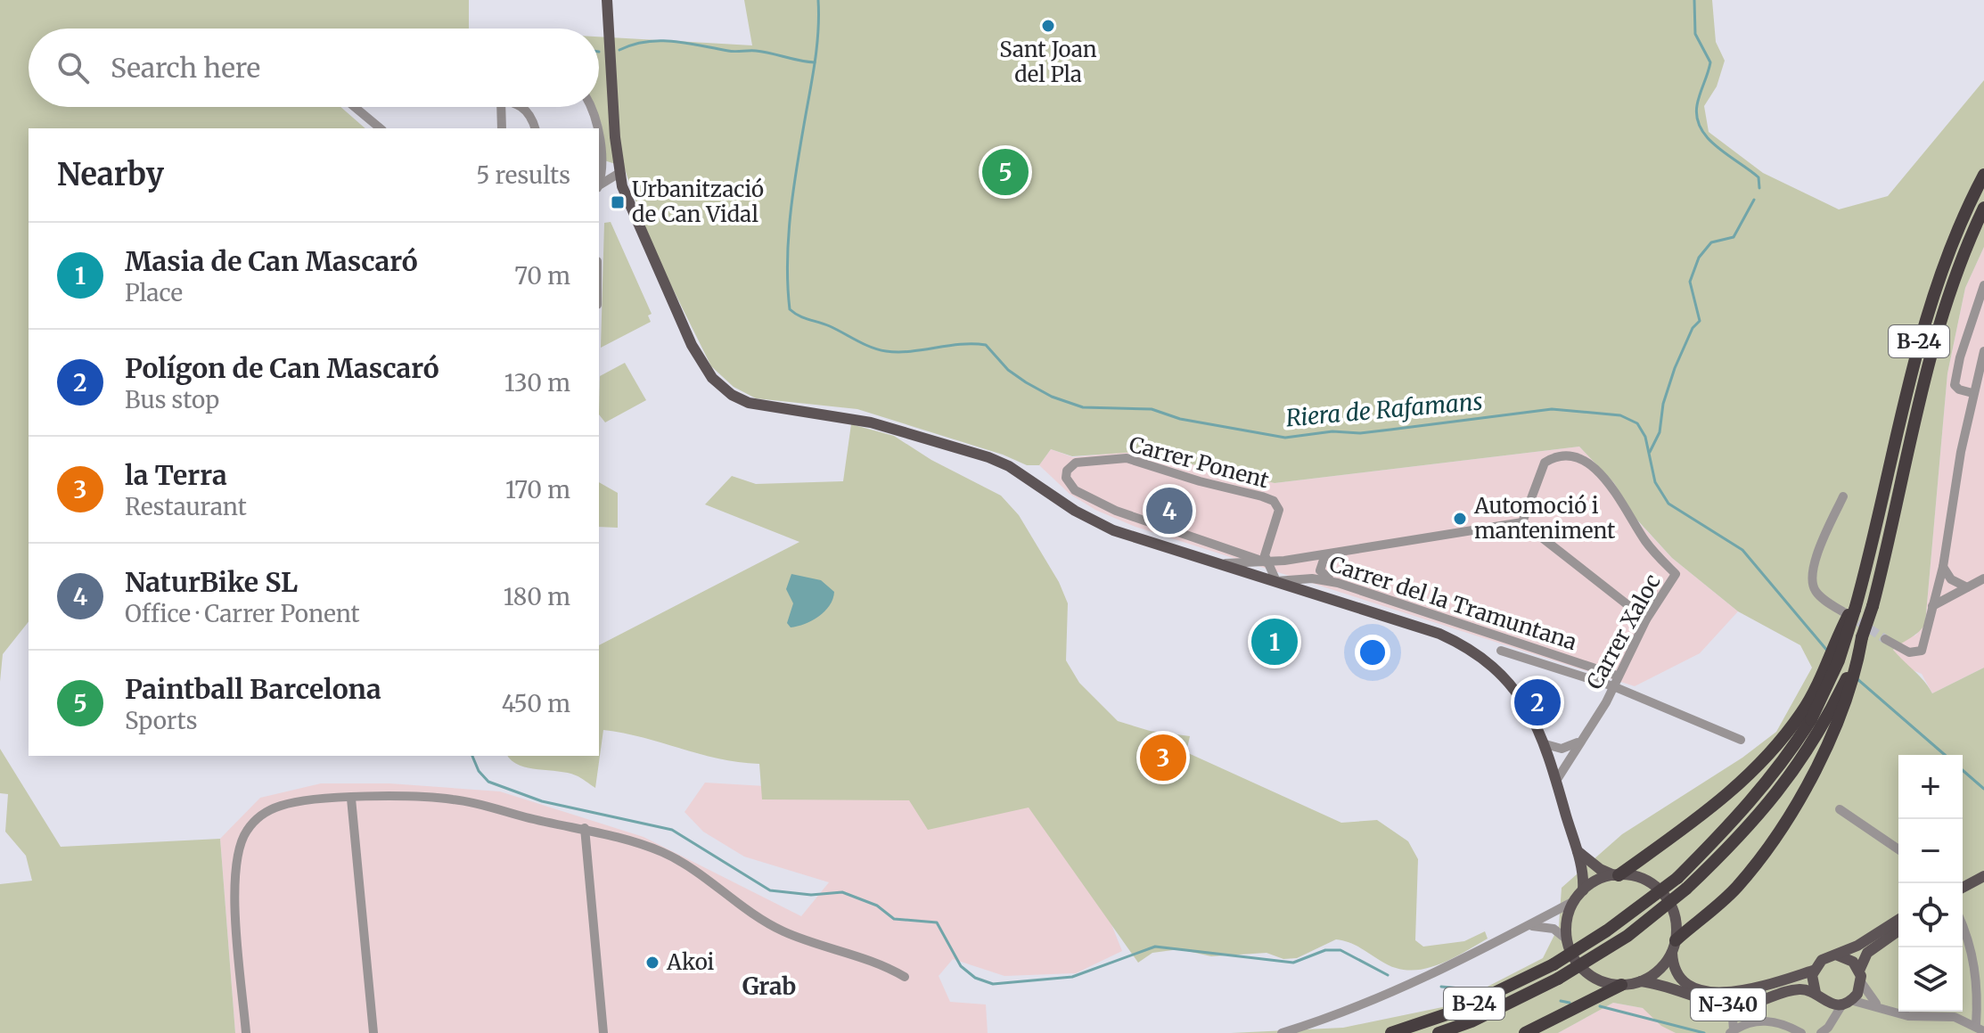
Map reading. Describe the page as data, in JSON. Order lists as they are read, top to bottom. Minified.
{"streets":{"highway":["B-24"],"main road":["N-340"],"street":["Carrer Ponent","Carrer del la Tramuntana","Carrer Xaloc"]},"crossings":[["Carrer Ponent","Carrer Xaloc"],["Carrer del la Tramuntana","Carrer Xaloc"]],"districts":["Grab"],"water":["Riera de Rafamans"],"places":{"other":["Sant Joan del Pla","Automoció i manteniment","Akoi"],"transit":["Urbanització de Can Vidal"]},"page":{"search":"Search here","heading":["Nearby","5 results"],"pins":["5","4","1","2","3"],"list":[{"mark":"1","name":"Masia de Can Mascaró","note":"Place","value":"70 m"},{"mark":"2","name":"Polígon de Can Mascaró","note":"Bus stop","value":"130 m"},{"mark":"3","name":"la Terra","note":"Restaurant","value":"170 m"},{"mark":"4","name":"NaturBike SL","note":"Office · Carrer Ponent","value":"180 m"},{"mark":"5","name":"Paintball Barcelona","note":"Sports","value":"450 m"}],"map_buttons":["+","−"]}}
